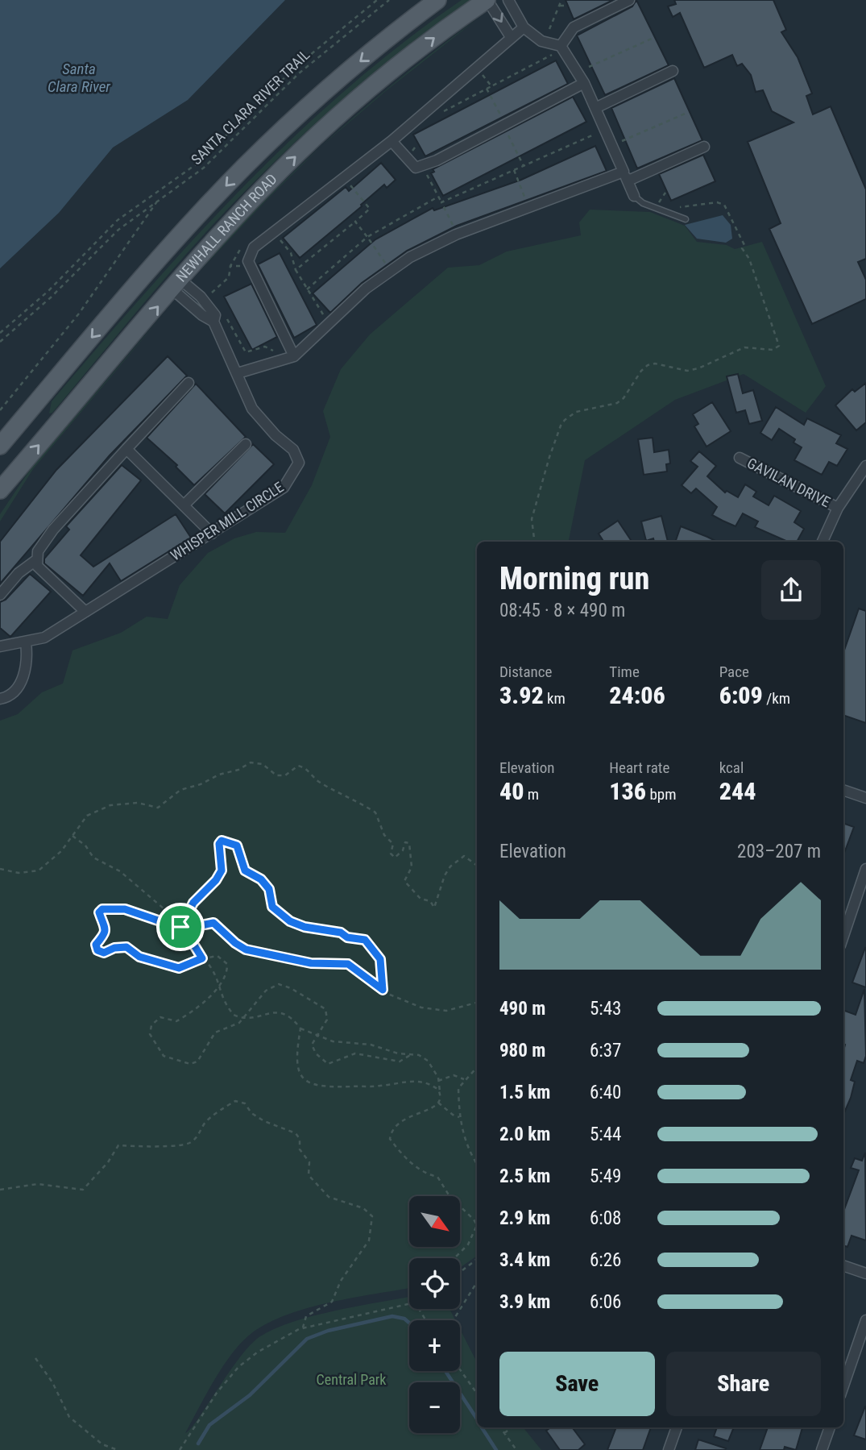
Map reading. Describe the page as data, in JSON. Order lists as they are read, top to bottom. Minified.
{"streets":{"main road":["NEWHALL RANCH ROAD"],"street":["GAVILAN DRIVE","WHISPER MILL CIRCLE"],"path":["SANTA CLARA RIVER TRAIL"]},"crossings":[["NEWHALL RANCH ROAD","WHISPER MILL CIRCLE"]],"water":["Santa Clara River"],"parks":["Central Park"],"north":"bottom right","page":{"heading":["Morning run","08:45 · 8 × 490 m"],"stats":[["Distance","3.92 km"],["Time","24:06"],["Pace","6:09 /km"],["Elevation","40 m"],["Heart rate","136 bpm"],["kcal","244"]],"chart":["Elevation","203–207 m"],"list":[{"name":"490 m","note":"5:43"},{"name":"980 m","note":"6:37"},{"name":"1.5 km","note":"6:40"},{"name":"2.0 km","note":"5:44"},{"name":"2.5 km","note":"5:49"},{"name":"2.9 km","note":"6:08"},{"name":"3.4 km","note":"6:26"},{"name":"3.9 km","note":"6:06"}],"map_buttons":["+","−"],"buttons":["Save","Share"]}}
